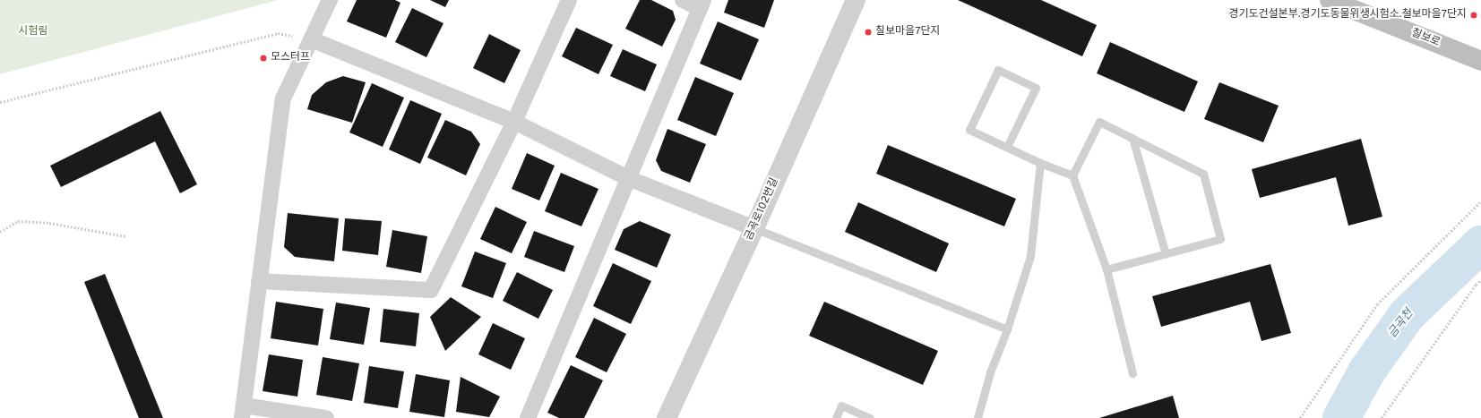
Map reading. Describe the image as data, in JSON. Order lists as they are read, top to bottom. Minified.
{"streets":{"main road":["칠보로"],"street":["금곡로102번길"]},"water":["금곡천"],"parks":["시험림"],"places":["경기도건설본부.경기도동물위생시험소.철보마을7단지","칠보마을7단지","모스터프"]}
